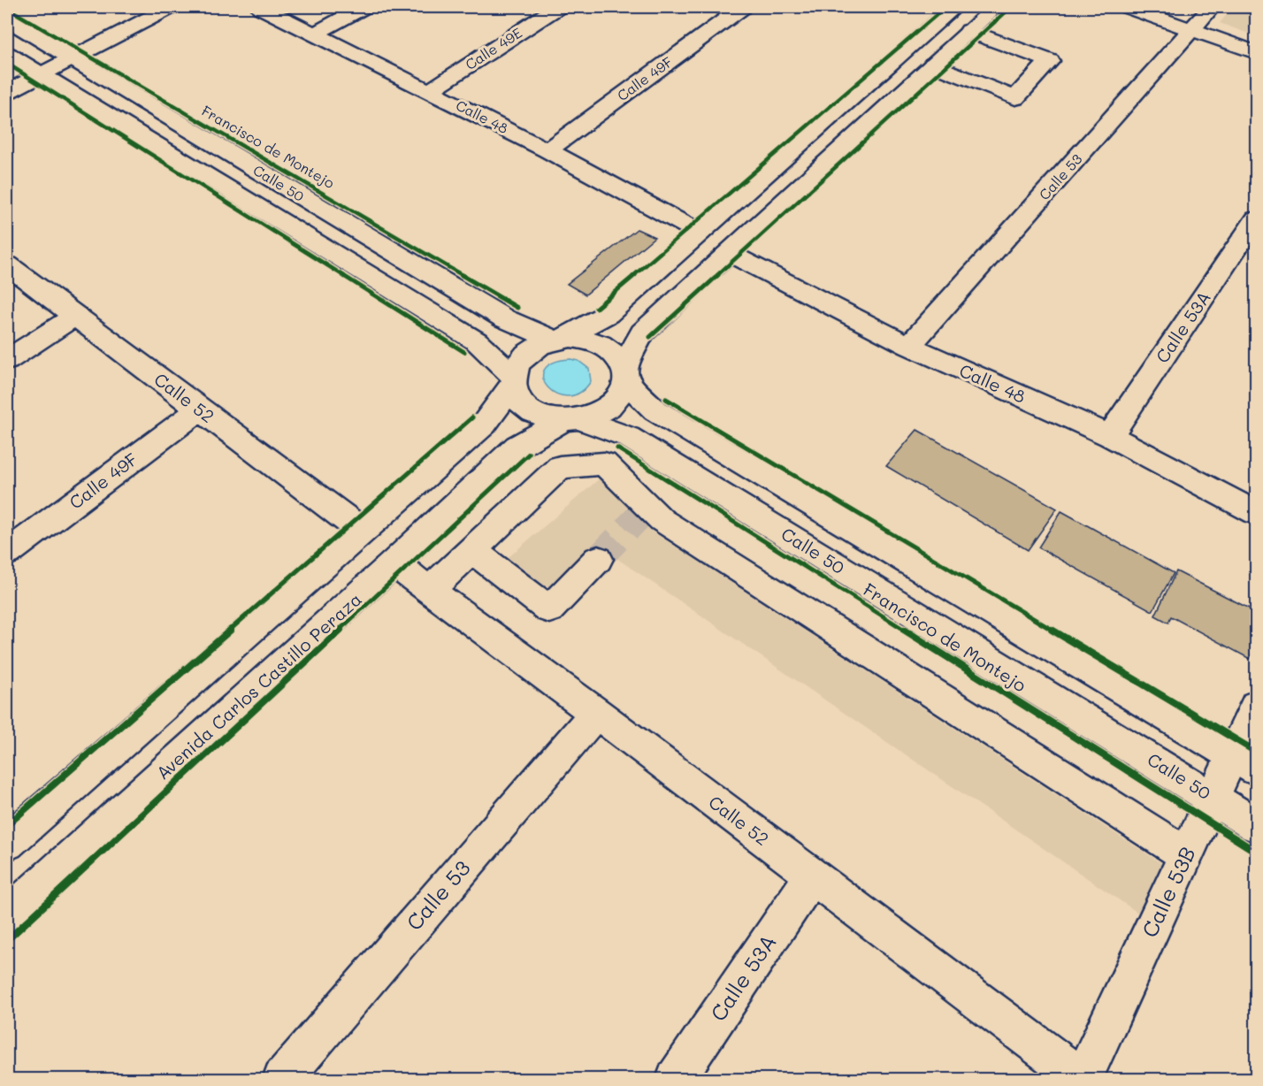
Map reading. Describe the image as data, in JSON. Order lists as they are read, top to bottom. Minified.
{"streets":{"main road":["Calle 49E","Calle 49F","Calle 48","Calle 53","Calle 50","Calle 53A","Calle 52","Avenida Carlos Castillo Peraza","Calle 53B"],"cycle path":["Francisco de Montejo"]},"crossings":[["Calle 49E","Calle 48"],["Calle 49F","Calle 48"],["Calle 49F","Calle 52"],["Calle 48","Calle 53"],["Calle 48","Calle 53A"],["Calle 53","Calle 52"],["Calle 50","Avenida Carlos Castillo Peraza"],["Calle 50","Calle 53B"],["Calle 53A","Calle 52"],["Calle 52","Avenida Carlos Castillo Peraza"],["Calle 52","Calle 53B"]]}
